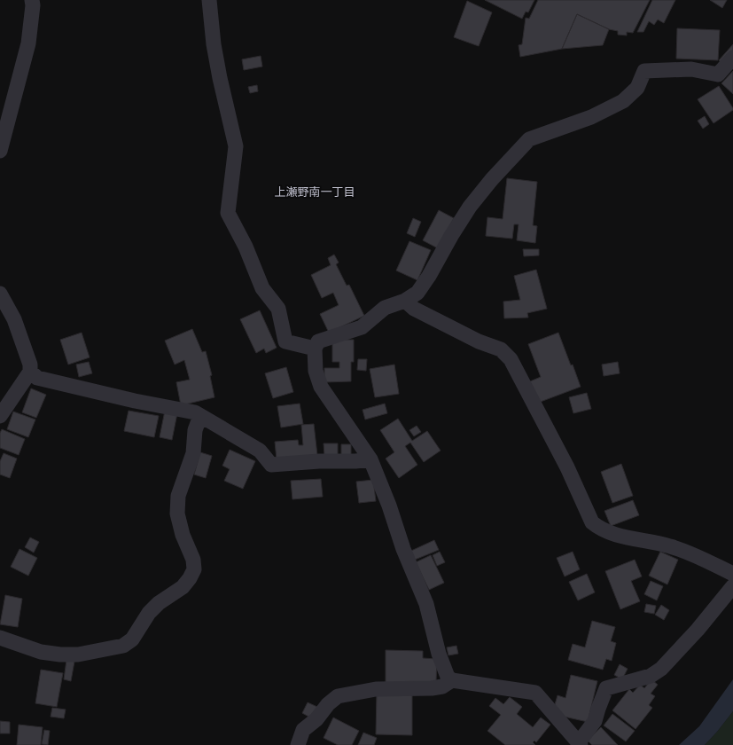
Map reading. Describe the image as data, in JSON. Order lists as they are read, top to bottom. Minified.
{"districts":["上瀬野南一丁目"]}
